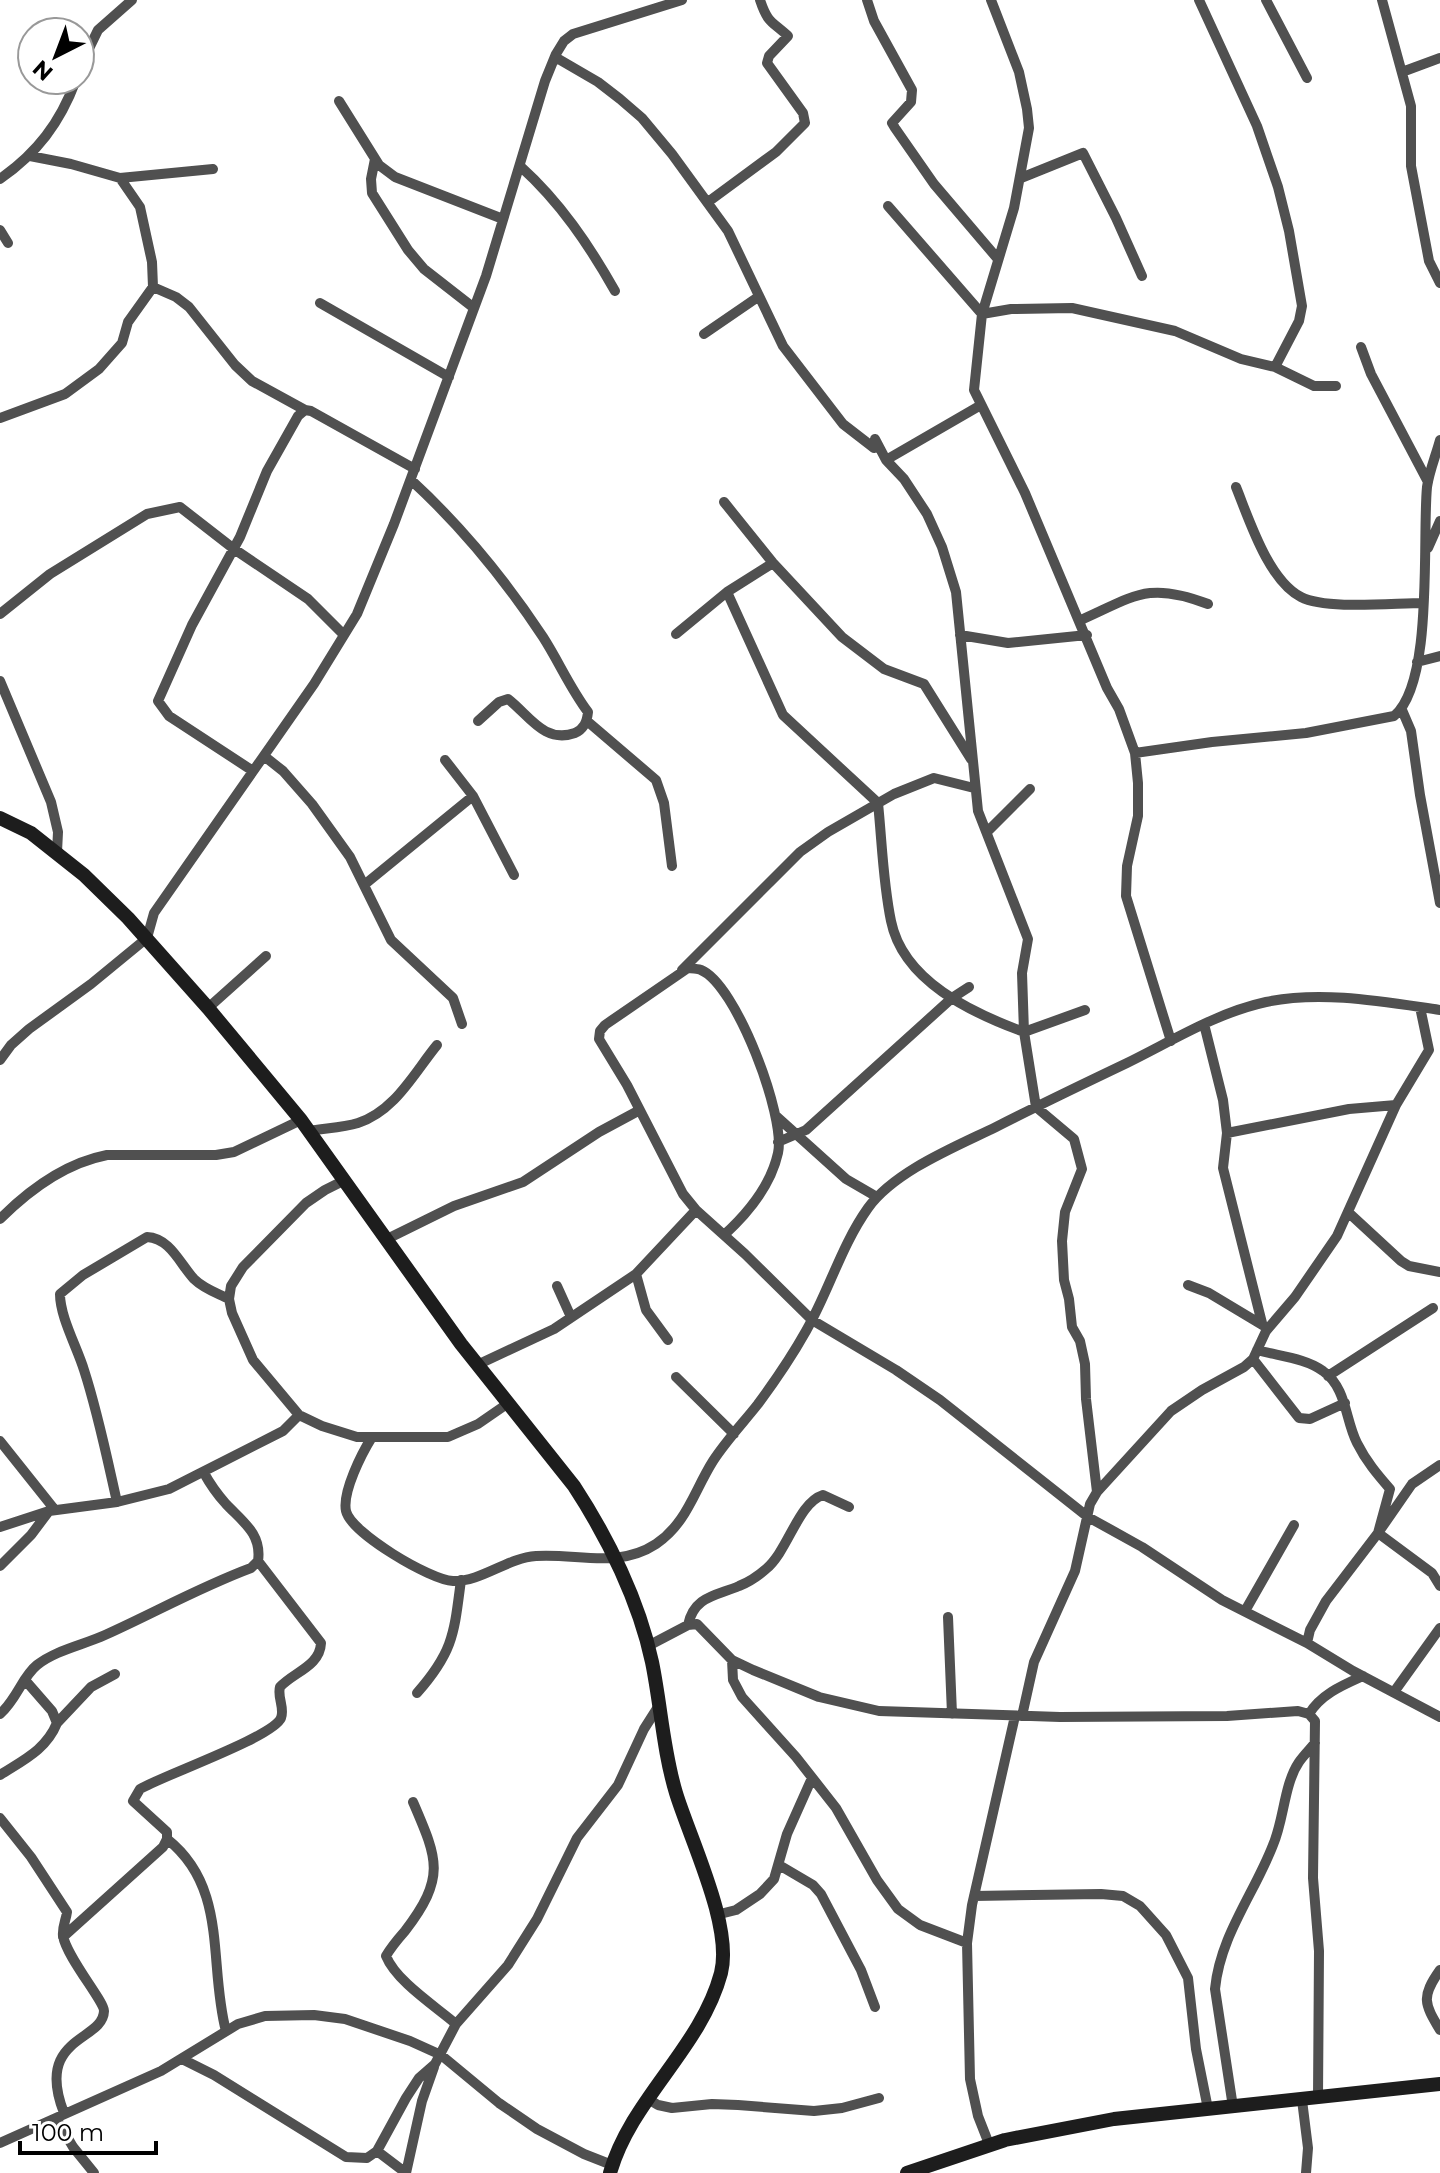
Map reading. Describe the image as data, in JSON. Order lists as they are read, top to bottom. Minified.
{"scale_bar":"100 m","north":"bottom left"}
